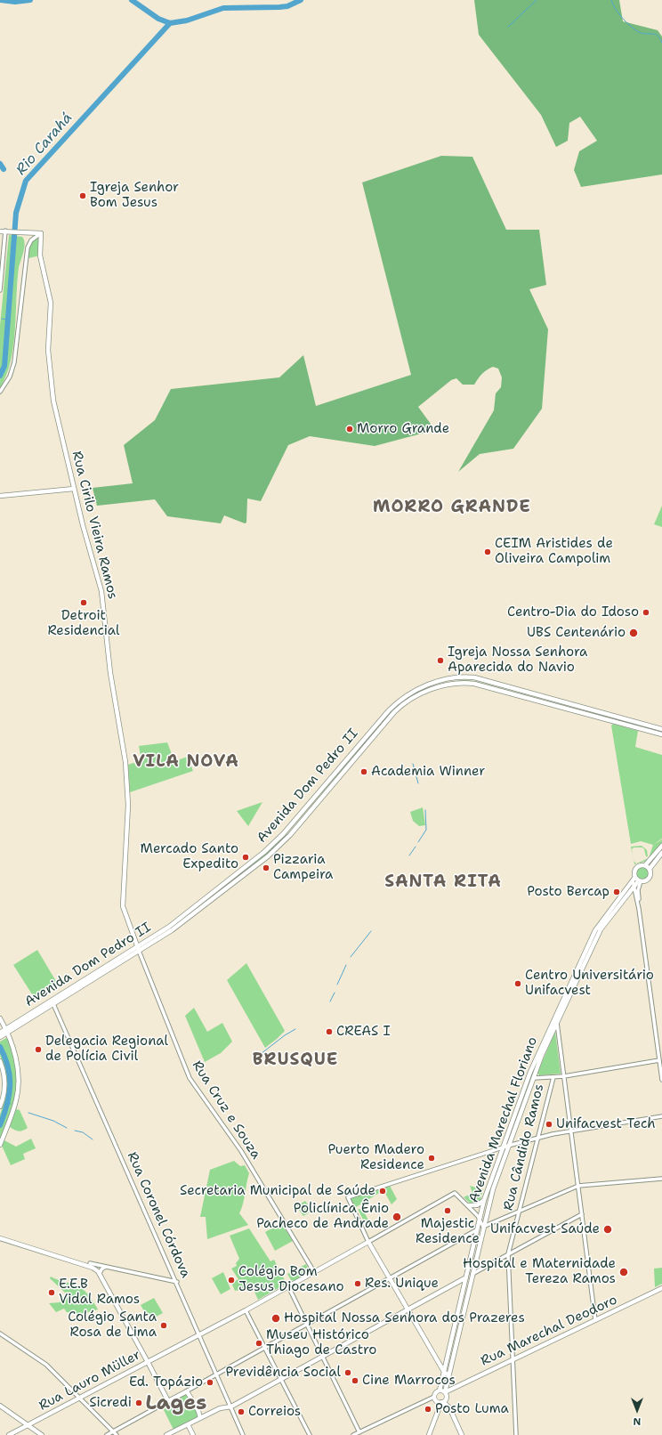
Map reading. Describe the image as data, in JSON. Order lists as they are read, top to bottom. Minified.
{"streets":{"main road":["Rua Cirilo Vieira Ramos","Avenida Dom Pedro II","Avenida Marechal Floriano","Rua Marechal Deodoro","Rua Lauro Müller"],"street":["Rua Cruz e Souza","Rua Cândido Ramos","Rua Coronel Córdova"]},"crossings":[["Rua Cirilo Vieira Ramos","Avenida Dom Pedro II"],["Rua Cirilo Vieira Ramos","Rua Cruz e Souza"],["Avenida Dom Pedro II","Rua Cruz e Souza"],["Avenida Dom Pedro II","Rua Coronel Córdova"],["Rua Cruz e Souza","Rua Lauro Müller"],["Avenida Marechal Floriano","Rua Marechal Deodoro"],["Rua Cândido Ramos","Rua Marechal Deodoro"],["Rua Coronel Córdova","Rua Lauro Müller"]],"districts":["MORRO GRANDE","VILA NOVA","SANTA RITA","BRUSQUE","Lages"],"water":["Rio Carahá"],"places":["Igreja Senhor Bom Jesus","Morro Grande","CEIM Aristides de Oliveira Campolim","Detroit Residencial","Centro-Dia do Idoso","UBS Centenário","Igreja Nossa Senhora Aparecida do Navio","Academia Winner","Mercado Santo Expedito","Pizzaria Campeira","Posto Bercap","Centro Universitário Unifacvest","CREAS I","Delegacia Regional de Polícia Civil","Unifacvest Tech","Puerto Madero Residence","Secretaria Municipal de Saúde","Majestic Residence","Policlínica Ênio Pacheco de Andrade","Unifacvest Saúde","Hospital e Maternidade Tereza Ramos","Colégio Bom Jesus Diocesano","Res. Unique","E.E.B Vidal Ramos","Hospital Nossa Senhora dos Prazeres","Colégio Santa Rosa de Lima","Museu Histórico Thiago de Castro","Previdência Social","Cine Marrocos","Ed. Topázio","Sicredi","Posto Luma","Correios"],"north":"bottom"}
